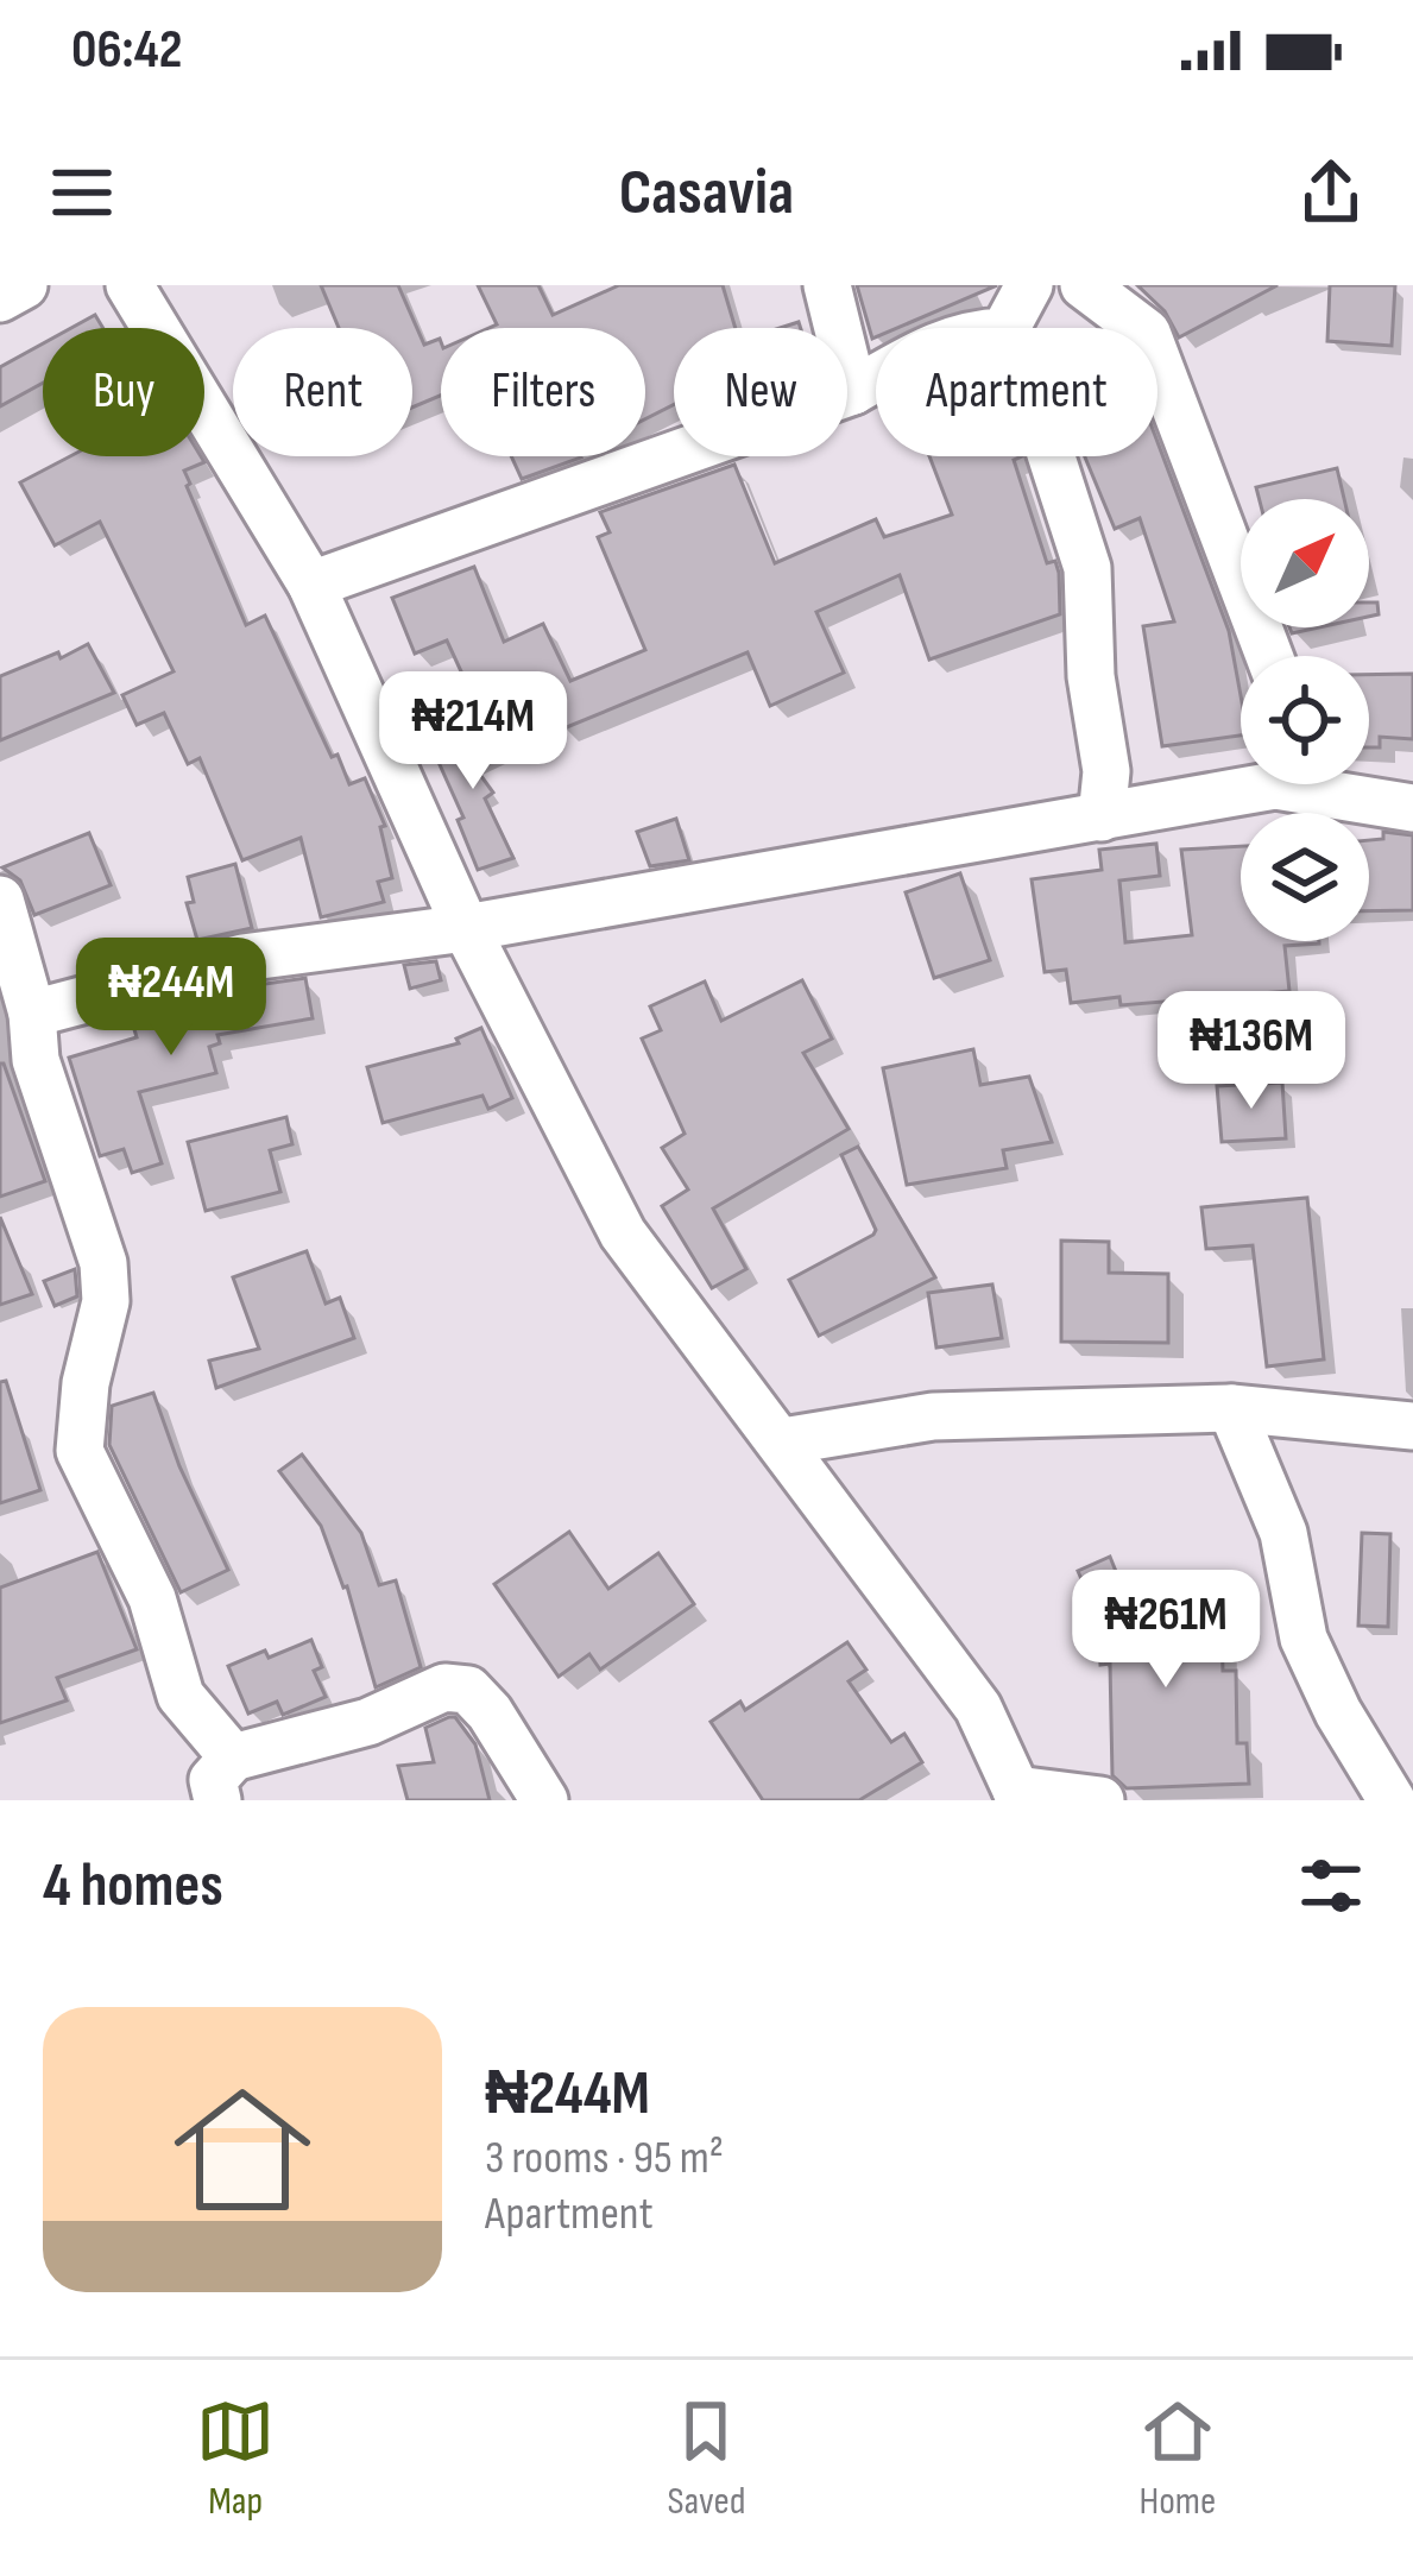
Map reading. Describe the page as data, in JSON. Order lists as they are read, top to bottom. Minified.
{"north":"top right","page":{"status":"06:42","header":"Casavia","chip":["Buy","Rent","Filters","New","Apartment"],"price":["₦214M","₦244M","₦136M","₦261M"],"heading":"4 homes","list":[{"name":"₦244M","note":"3 rooms · 95 m² · Apartment"}],"tabs":["Map","Saved","Home"]}}
